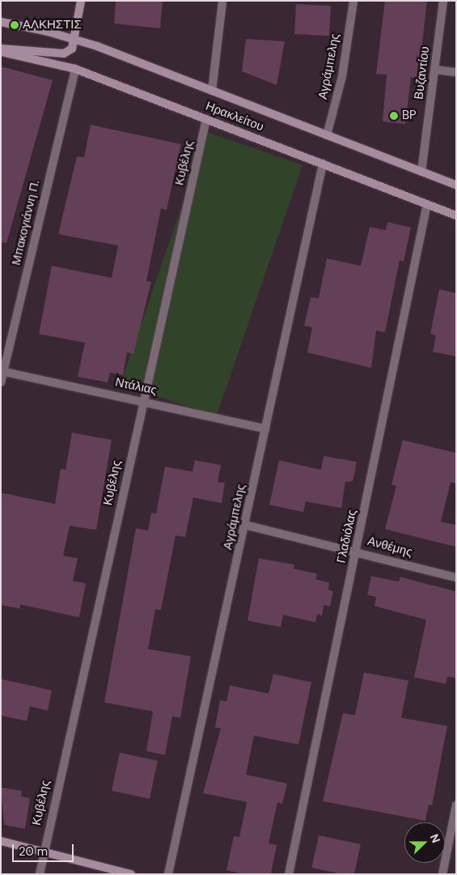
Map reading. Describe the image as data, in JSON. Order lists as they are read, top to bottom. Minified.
{"streets":{"main road":["Ηρακλείτου"],"street":["Αγράμπελης","Βυζαντίου","Κυβέλης","Μπακογιάννη Π.","Ντάλιας","Γλαδιόλας","Ανθέμης"]},"crossings":[["Αγράμπελης","Ηρακλείτου"],["Αγράμπελης","Ντάλιας"],["Αγράμπελης","Ανθέμης"],["Βυζαντίου","Ηρακλείτου"],["Ηρακλείτου","Κυβέλης"],["Ηρακλείτου","Μπακογιάννη Π."],["Ηρακλείτου","Γλαδιόλας"],["Κυβέλης","Ντάλιας"],["Μπακογιάννη Π.","Ντάλιας"],["Γλαδιόλας","Ανθέμης"]],"places":["ΑΛΚΗΣΤΙΣ","BP"],"scale_bar":"20 m","north":"right"}
